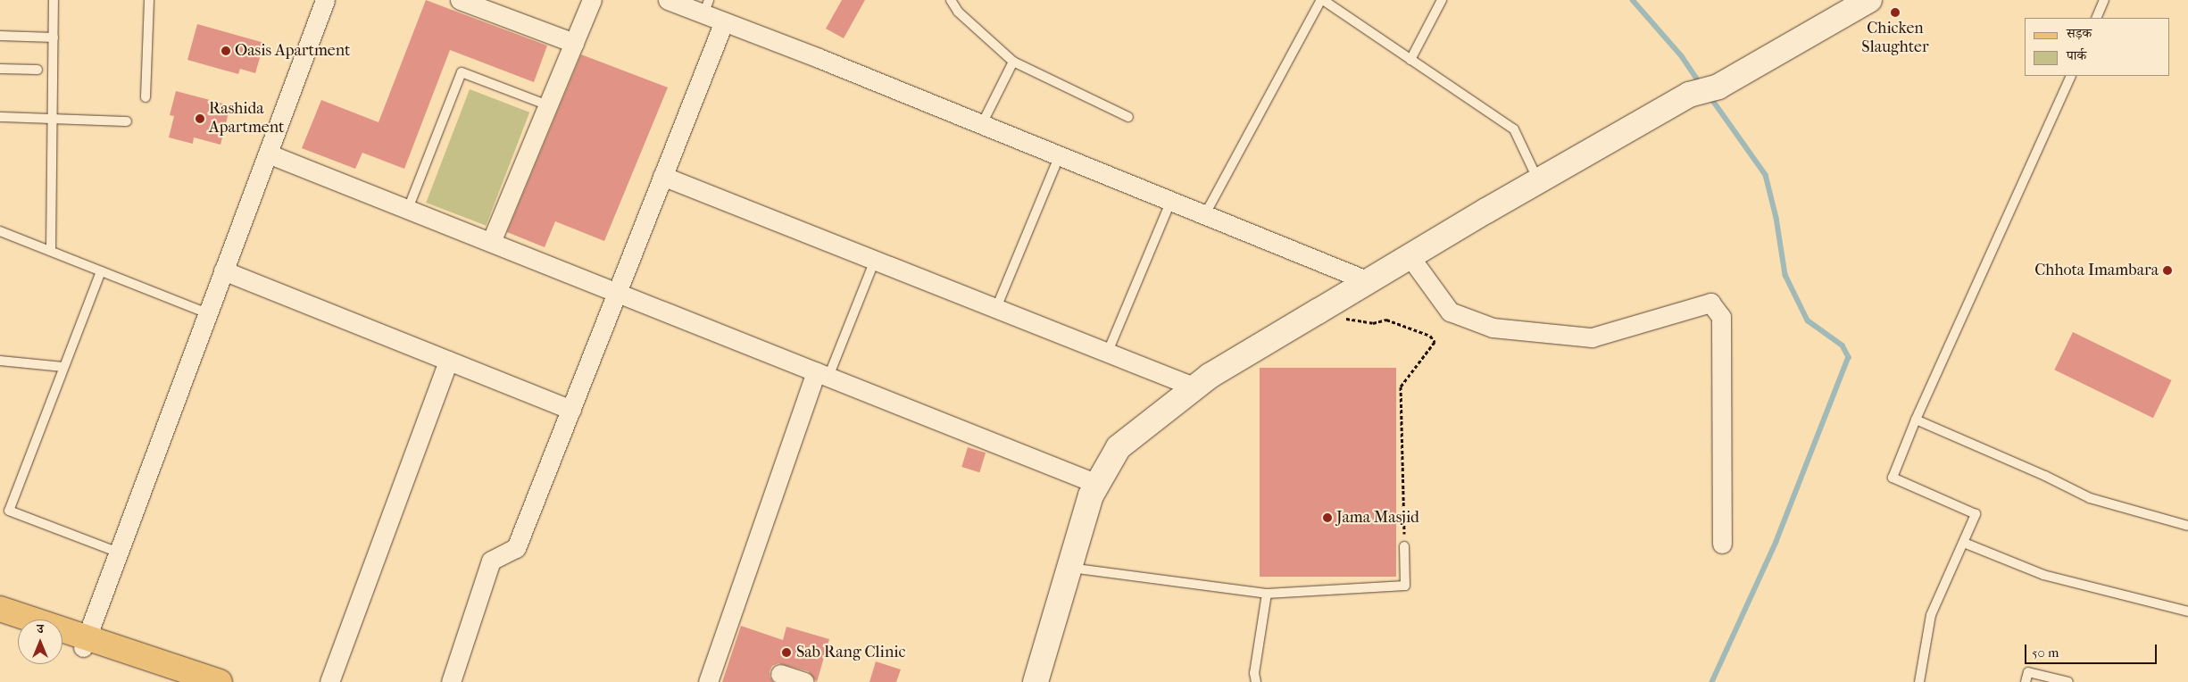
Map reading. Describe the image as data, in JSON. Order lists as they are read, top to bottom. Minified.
{"places":["Chicken Slaughter","Oasis Apartment","Rashida Apartment","Chhota Imambara","Jama Masjid","Sab Rang Clinic"],"legend":["सड़क","पार्क"],"scale_bar":"50 m","north":"top"}
